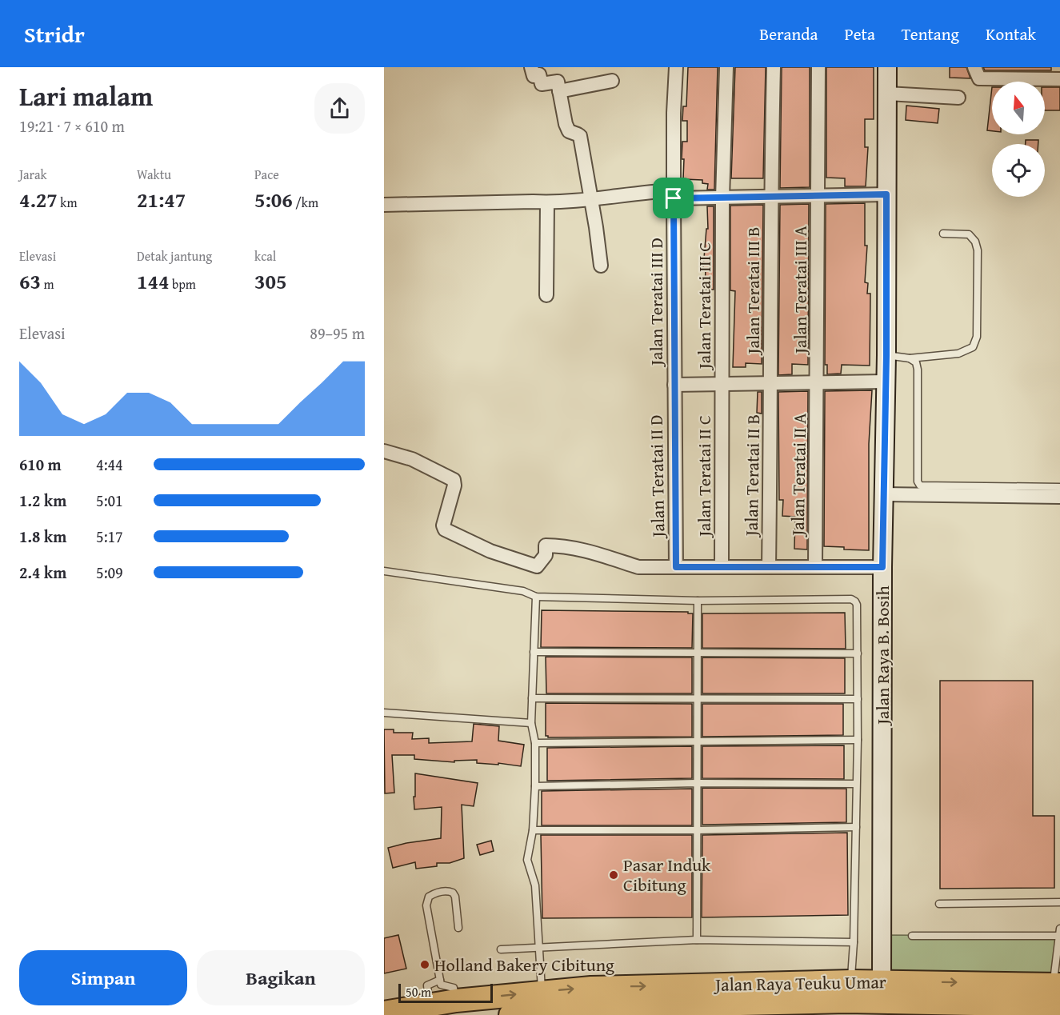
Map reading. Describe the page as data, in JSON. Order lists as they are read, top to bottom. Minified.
{"streets":{"highway":["Jalan Raya Teuku Umar"],"street":["Jalan Teratai III A","Jalan Teratai III B","Jalan Teratai III D","Jalan Teratai III C","Jalan Teratai II A","Jalan Teratai II B","Jalan Teratai II D","Jalan Teratai II C","Jalan Raya B. Bosih"]},"crossings":[["Jalan Teratai III A","Jalan Teratai II A"],["Jalan Teratai III B","Jalan Teratai II B"],["Jalan Teratai III D","Jalan Teratai II D"],["Jalan Teratai III C","Jalan Teratai II C"],["Jalan Raya B. Bosih","Jalan Raya Teuku Umar"]],"places":["Pasar Induk Cibitung","Holland Bakery Cibitung"],"scale_bar":"50 m","north":"top","page":{"header":"Stridr","nav":["Beranda","Peta","Tentang","Kontak"],"heading":["Lari malam","19:21 · 7 × 610 m"],"stats":[["Jarak","4.27 km"],["Waktu","21:47"],["Pace","5:06 /km"],["Elevasi","63 m"],["Detak jantung","144 bpm"],["kcal","305"]],"chart":["Elevasi","89–95 m"],"list":[{"name":"610 m","note":"4:44"},{"name":"1.2 km","note":"5:01"},{"name":"1.8 km","note":"5:17"},{"name":"2.4 km","note":"5:09"}],"buttons":["Simpan","Bagikan"],"scale":"50 m"}}
